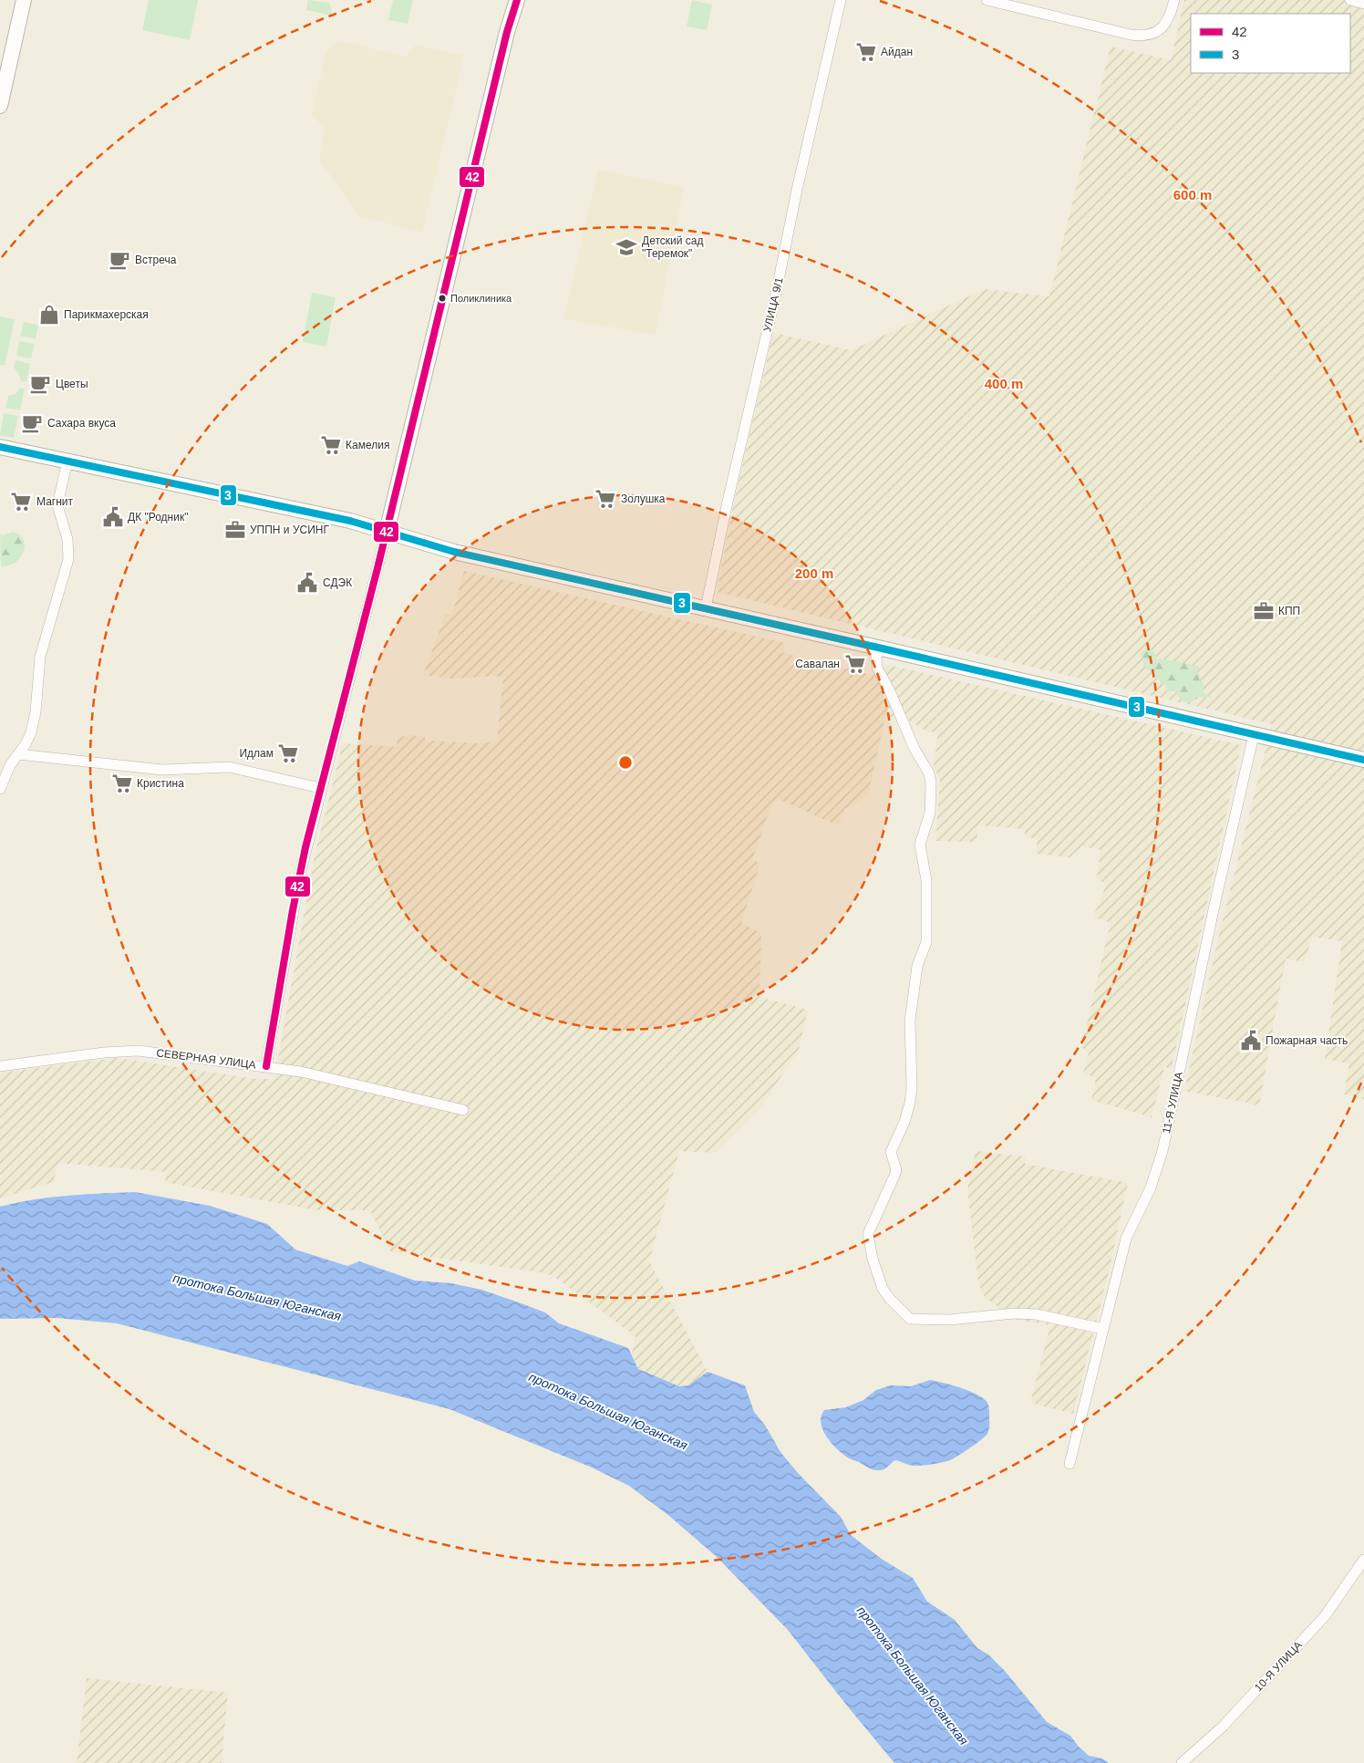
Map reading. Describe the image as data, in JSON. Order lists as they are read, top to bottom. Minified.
{"streets":{"street":["УЛИЦА 9/1","СЕВЕРНАЯ УЛИЦА","11-Я УЛИЦА","10-Я УЛИЦА"]},"water":["протока Большая Юганская"],"places":{"supermarket":["Айдан","Камелия","Золушка","Магнит","Савалан","Идлам","Кристина"],"school or university":["Детский сад \"Теремок\""],"cafe":["Встреча","Цветы","Сахара вкуса"],"other":["Поликлиника"],"shop":["Парикмахерская"],"public building":["ДК \"Родник\"","СДЭК","Пожарная часть"],"office":["УППН и УСИНГ","КПП"]},"lines":["transit line 42","transit line 3"],"legend":["42","3"],"rings":["600 m","400 m","200 m"]}
